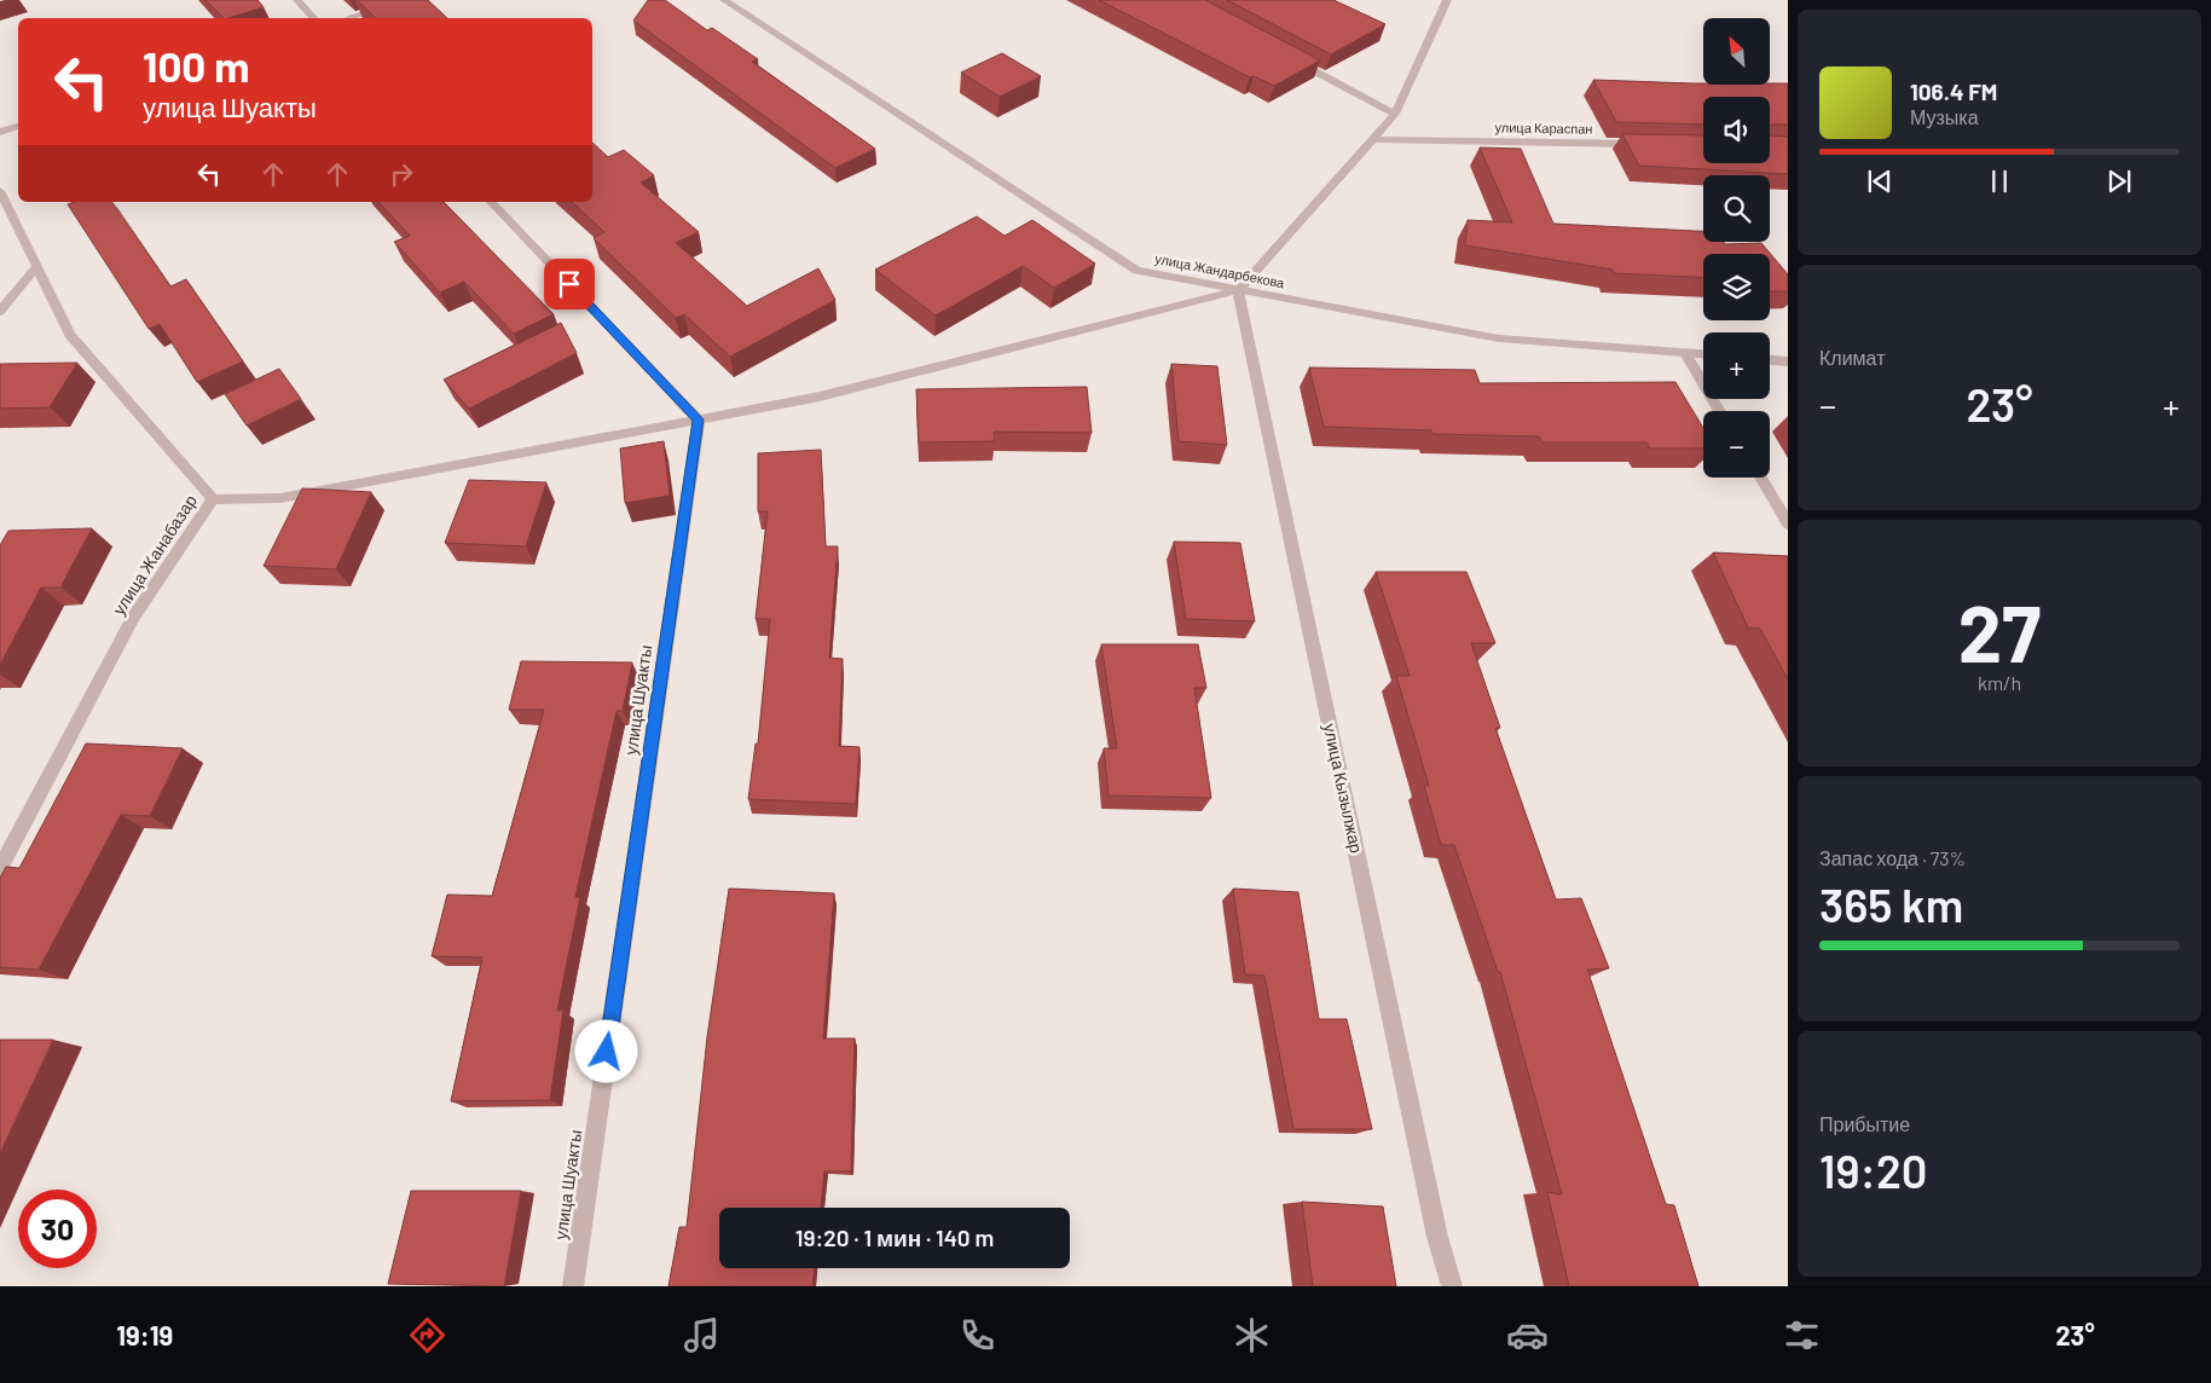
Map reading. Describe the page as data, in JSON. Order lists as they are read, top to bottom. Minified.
{"streets":{"street":["улица Караспан","улица Жандарбекова","улица Жанабазар","улица Шуакты","улица Кызылжар"]},"crossings":[["улица Жандарбекова","улица Кызылжар"]],"north":"top left","page":{"map_buttons":["+","−"],"turn":["100 m","улица Шуакты"],"song":["106.4 FM","Музыка"],"tile":["Климат",["27","km/h"],["Запас хода · 73%","365 km"],["Прибытие","19:20"]],"heat":["−","23°","+"],"limit":"30","trip":"19:20 · 1 мин · 140 m","tabs":["19:19","23°"]}}
